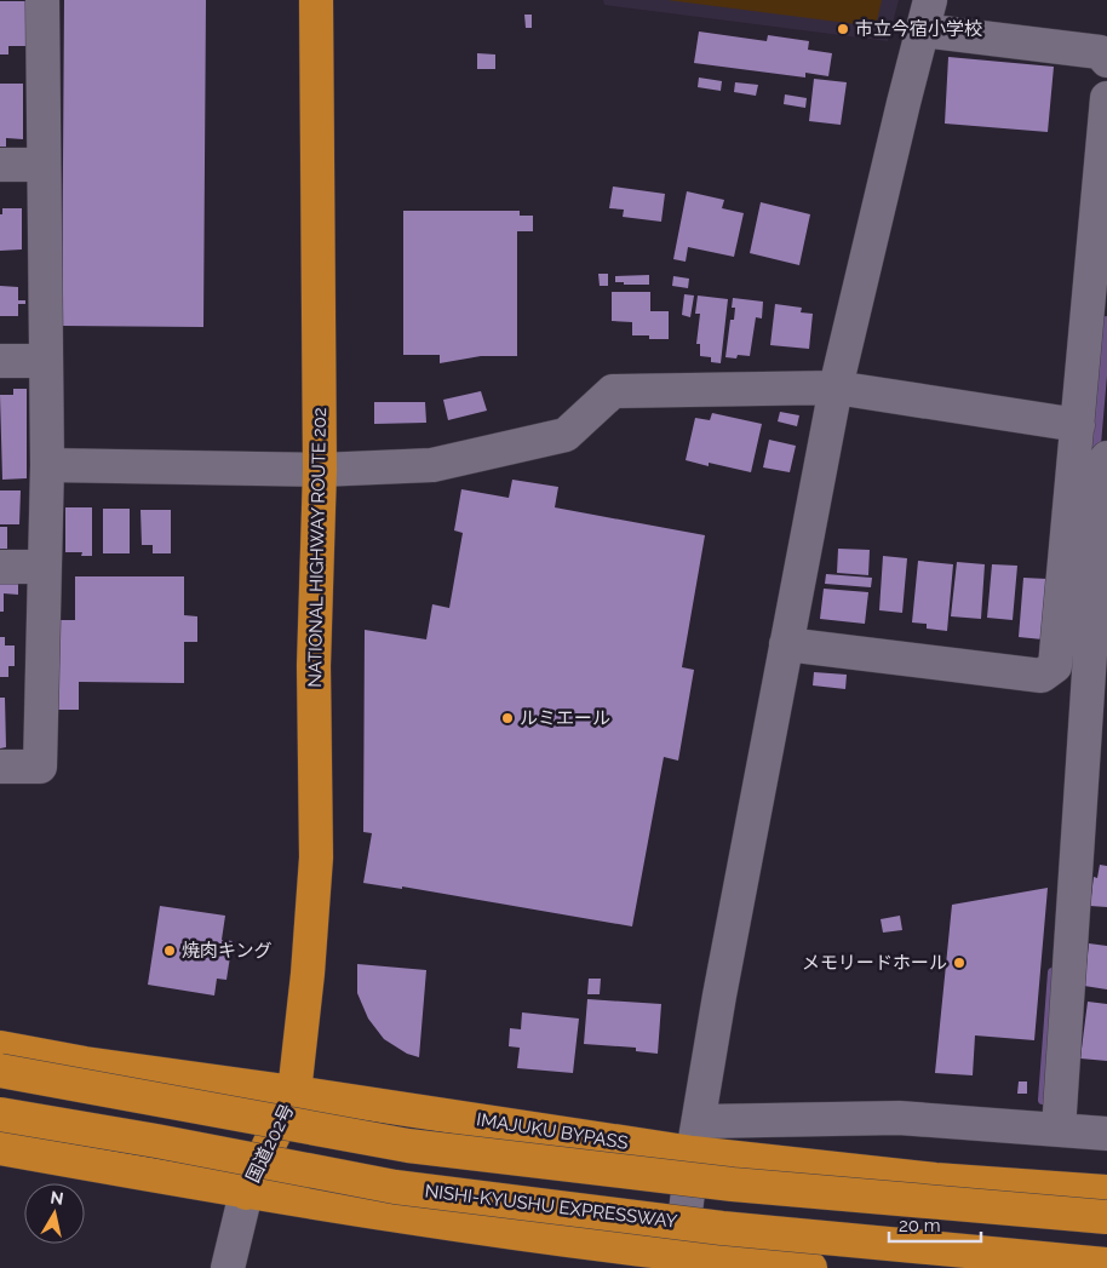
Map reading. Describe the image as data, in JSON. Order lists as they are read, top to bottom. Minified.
{"streets":{"highway":["NATIONAL HIGHWAY ROUTE 202","IMAJUKU BYPASS","国道202号","NISHI-KYUSHU EXPRESSWAY"]},"crossings":[["NATIONAL HIGHWAY ROUTE 202","IMAJUKU BYPASS"],["NATIONAL HIGHWAY ROUTE 202","国道202号"],["IMAJUKU BYPASS","国道202号"]],"places":["市立今宿小学校","ルミエール","焼肉キング","メモリードホール"],"scale_bar":"20 m","north":"top"}
